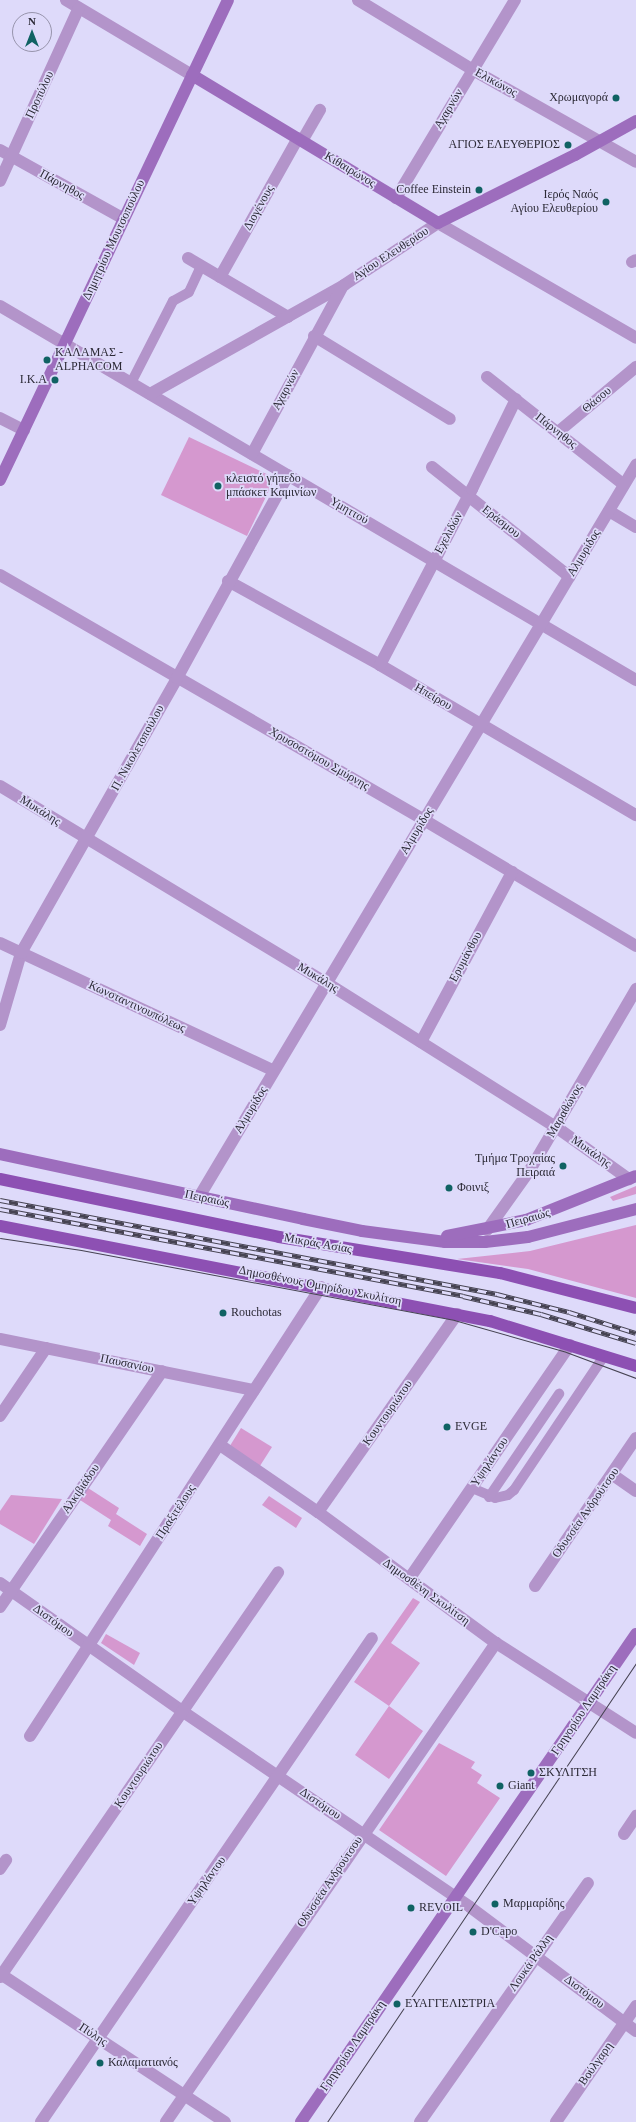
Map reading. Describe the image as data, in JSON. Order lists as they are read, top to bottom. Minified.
{"streets":{"main road":["Κιθαιρώνος","Δημητρίου Μουτσοπούλου","Αγίου Ελευθερίου","Πειραιώς","Μικράς Ασίας","Δημοσθένους Ομηρίδου Σκυλίτση","Γρηγορίου Λαμπράκη"],"street":["Ελικώνος","Προπύλου","Αχαρνών","Πάρνηθος","Διογένους","Θάσου","Υμηττού","Εράσμου","Εχελιδών","Αλμυρίδος","Ηπείρου","Π. Νικολετοπούλου","Χρυσοστόμου Σμύρνης","Μυκάλης","Ερυμάνθου","Κωνσταντινουπόλεως","Μαραθώνος","Παυσανίου","Κουντουριώτου","Υψηλάντου","Αλκιβιάδου","Πραξιτέλους","Οδυσσέα Ανδρούτσου","Δημοσθένη Σκυλίτση","Διστόμου","Λουκά Ράλλη","Πύλης","Βούλγαρη"]},"crossings":[["Ελικώνος","Αχαρνών"],["Ελικώνος","Αγίου Ελευθερίου"],["Προπύλου","Κιθαιρώνος"],["Προπύλου","Πάρνηθος"],["Αχαρνών","Κιθαιρώνος"],["Αχαρνών","Αγίου Ελευθερίου"],["Αχαρνών","Υμηττού"],["Κιθαιρώνος","Διογένους"],["Κιθαιρώνος","Δημητρίου Μουτσοπούλου"],["Κιθαιρώνος","Αγίου Ελευθερίου"],["Πάρνηθος","Δημητρίου Μουτσοπούλου"],["Πάρνηθος","Θάσου"],["Πάρνηθος","Εχελιδών"],["Πάρνηθος","Αλμυρίδος"],["Δημητρίου Μουτσοπούλου","Υμηττού"],["Αγίου Ελευθερίου","Υμηττού"],["Υμηττού","Εχελιδών"],["Υμηττού","Αλμυρίδος"],["Υμηττού","Π. Νικολετοπούλου"],["Εράσμου","Εχελιδών"],["Εράσμου","Αλμυρίδος"],["Εχελιδών","Ηπείρου"],["Αλμυρίδος","Ηπείρου"],["Αλμυρίδος","Χρυσοστόμου Σμύρνης"],["Αλμυρίδος","Μυκάλης"],["Αλμυρίδος","Κωνσταντινουπόλεως"],["Αλμυρίδος","Πειραιώς"],["Ηπείρου","Π. Νικολετοπούλου"],["Π. Νικολετοπούλου","Χρυσοστόμου Σμύρνης"],["Π. Νικολετοπούλου","Μυκάλης"],["Π. Νικολετοπούλου","Κωνσταντινουπόλεως"],["Χρυσοστόμου Σμύρνης","Ερυμάνθου"],["Μυκάλης","Ερυμάνθου"],["Μυκάλης","Μαραθώνος"],["Μυκάλης","Πειραιώς"],["Μαραθώνος","Πειραιώς"],["Δημοσθένους Ομηρίδου Σκυλίτση","Κουντουριώτου"],["Δημοσθένους Ομηρίδου Σκυλίτση","Υψηλάντου"],["Δημοσθένους Ομηρίδου Σκυλίτση","Πραξιτέλους"],["Παυσανίου","Αλκιβιάδου"],["Παυσανίου","Πραξιτέλους"],["Κουντουριώτου","Δημοσθένη Σκυλίτση"],["Κουντουριώτου","Διστόμου"],["Κουντουριώτου","Πύλης"],["Υψηλάντου","Δημοσθένη Σκυλίτση"],["Υψηλάντου","Διστόμου"],["Υψηλάντου","Πύλης"],["Αλκιβιάδου","Διστόμου"],["Πραξιτέλους","Δημοσθένη Σκυλίτση"],["Πραξιτέλους","Διστόμου"],["Οδυσσέα Ανδρούτσου","Δημοσθένη Σκυλίτση"],["Οδυσσέα Ανδρούτσου","Διστόμου"],["Οδυσσέα Ανδρούτσου","Πύλης"],["Δημοσθένη Σκυλίτση","Γρηγορίου Λαμπράκη"],["Διστόμου","Γρηγορίου Λαμπράκη"],["Διστόμου","Λουκά Ράλλη"],["Διστόμου","Βούλγαρη"]],"places":["Χρωμαγορά","ΑΓΙΟΣ ΕΛΕΥΘΕΡΙΟΣ","Coffee Einstein","Ιερός Ναός Αγίου Ελευθερίου","ΚΑΛΑΜΑΣ - ALPHACOM","Ι.Κ.Α","κλειστό γήπεδο μπάσκετ Καμινίων","Τμήμα Τροχαίας Πειραιά","Φοινιξ","Rouchotas","EVGE","ΣΚΥΛΙΤΣΗ","Giant","Μαρμαρίδης","REVOIL","D'Capo","ΕΥΑΓΓΕΛΙΣΤΡΙΑ","Καλαματιανός"],"north":"top"}
